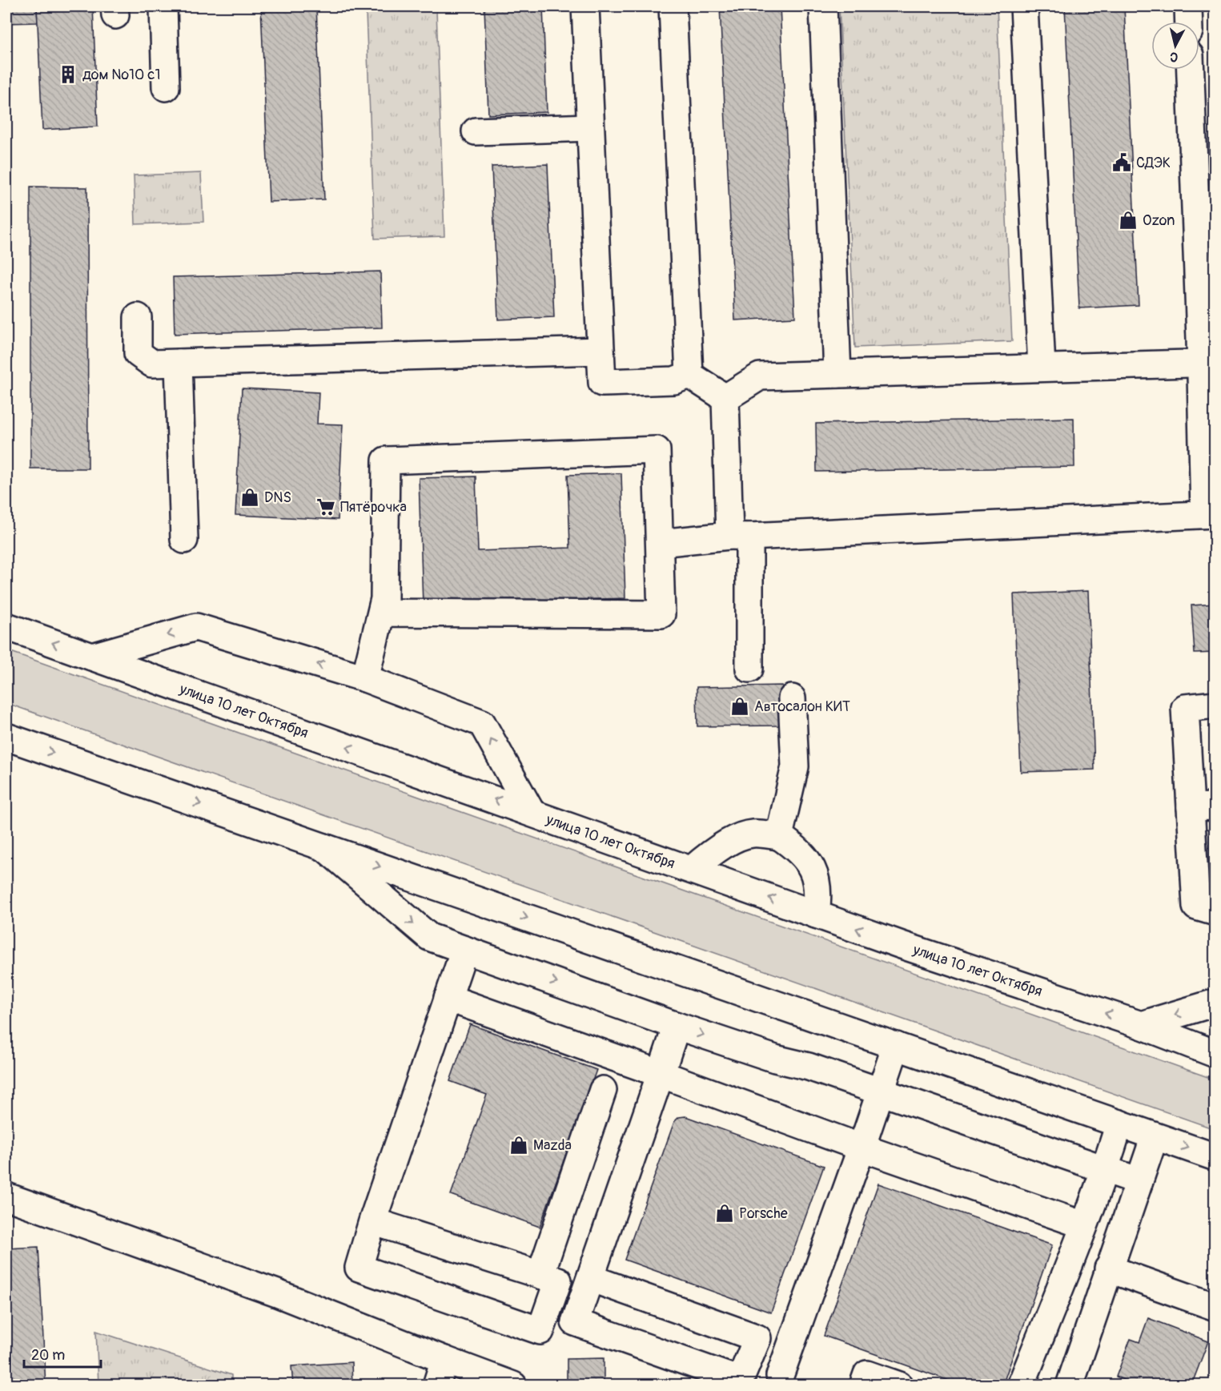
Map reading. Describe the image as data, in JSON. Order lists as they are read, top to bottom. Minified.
{"streets":{"main road":["улица 10 лет Октября"]},"places":{"building":["дом №10 с1"],"public building":["СДЭК"],"shop":["Ozon","DNS","Автосалон КИТ","Mazda","Porsche"],"supermarket":["Пятёрочка"]},"scale_bar":"20 m","north":"bottom"}
